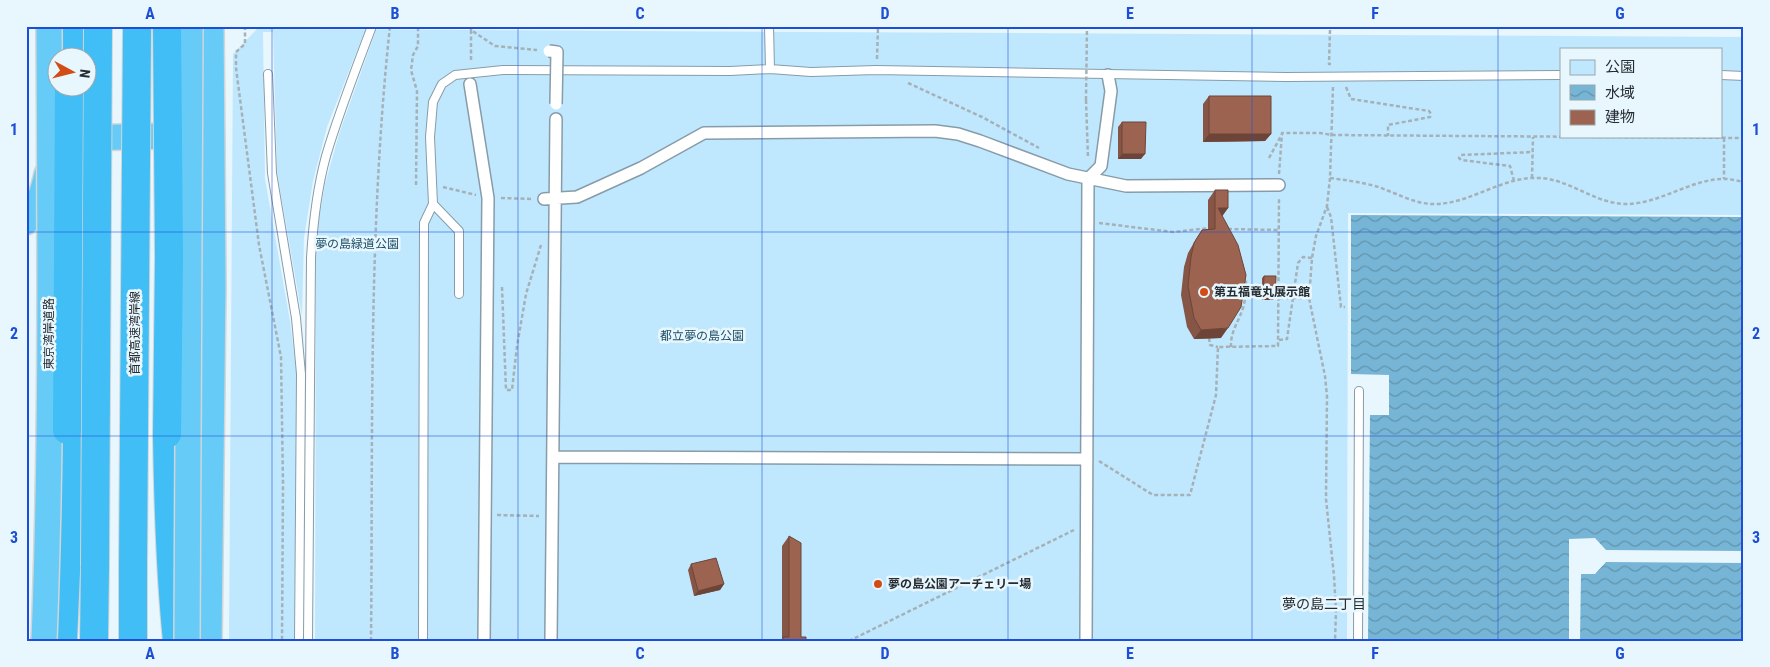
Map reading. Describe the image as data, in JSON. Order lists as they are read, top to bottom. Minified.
{"streets":{"highway":["首都高速湾岸線","東京湾岸道路"]},"districts":["夢の島二丁目"],"parks":["夢の島緑道公園","都立夢の島公園"],"places":["第五福竜丸展示館","夢の島公園アーチェリー場"],"legend":["公園","水域","建物"],"north":"right","grid":{"columns":["A","B","C","D","E","F","G"],"rows":["1","2","3"]}}
